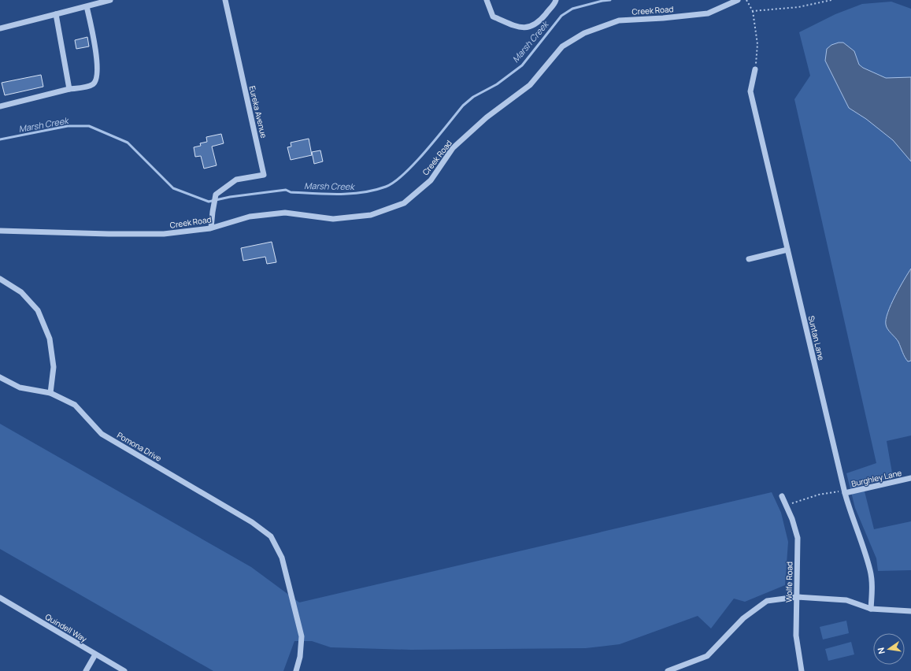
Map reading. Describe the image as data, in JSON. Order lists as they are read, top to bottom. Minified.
{"streets":{"street":["Creek Road","Eureka Avenue","Suntan Lane","Pomona Drive","Burghley Lane","Wolfe Road","Quindell Way"]},"crossings":[["Creek Road","Eureka Avenue"],["Suntan Lane","Burghley Lane"]],"water":["Marsh Creek"],"north":"left"}
